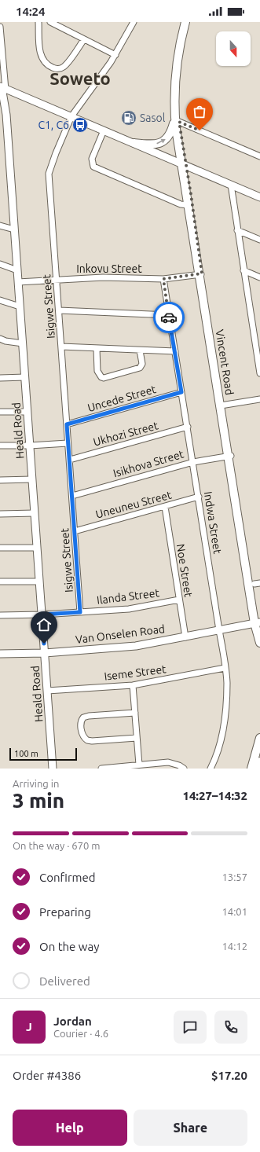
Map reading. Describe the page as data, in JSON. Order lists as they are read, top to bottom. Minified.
{"streets":{"main road":["Vincent Road"],"street":["Inkovu Street","Isigwe Street","Uncede Street","Heald Road","Ukhozi Street","Isikhova Street","Uneuneu Street","Indwa Street","Noe Street","Ilanda Street","Van Onselen Road","Iseme Street"]},"crossings":[["Inkovu Street","Isigwe Street"],["Inkovu Street","Vincent Road"],["Inkovu Street","Heald Road"],["Inkovu Street","Indwa Street"],["Isigwe Street","Uncede Street"],["Isigwe Street","Ukhozi Street"],["Isigwe Street","Isikhova Street"],["Isigwe Street","Uneuneu Street"],["Isigwe Street","Ilanda Street"],["Vincent Road","Isikhova Street"],["Vincent Road","Van Onselen Road"],["Uncede Street","Indwa Street"],["Heald Road","Ilanda Street"],["Heald Road","Van Onselen Road"],["Heald Road","Iseme Street"],["Ukhozi Street","Indwa Street"],["Isikhova Street","Indwa Street"],["Uneuneu Street","Indwa Street"],["Uneuneu Street","Noe Street"],["Indwa Street","Van Onselen Road"],["Indwa Street","Iseme Street"],["Noe Street","Ilanda Street"],["Noe Street","Van Onselen Road"]],"districts":["Soweto"],"places":{"fuel station":["Sasol"],"bus stop":["C1, C6"]},"scale_bar":"100 m","north":"bottom","page":{"status":"14:24","scale":"100 m","heading":["3 min","Arriving in","14:27–14:32"],"panel":["Jordan","Courier · 4.6","Order #4386","$17.20"],"bar":"On the way · 670 m","list":[["Confirmed","13:57"],["Preparing","14:01"],["On the way","14:12"],"Delivered"],"round":"J","buttons":["Help","Share"]}}
